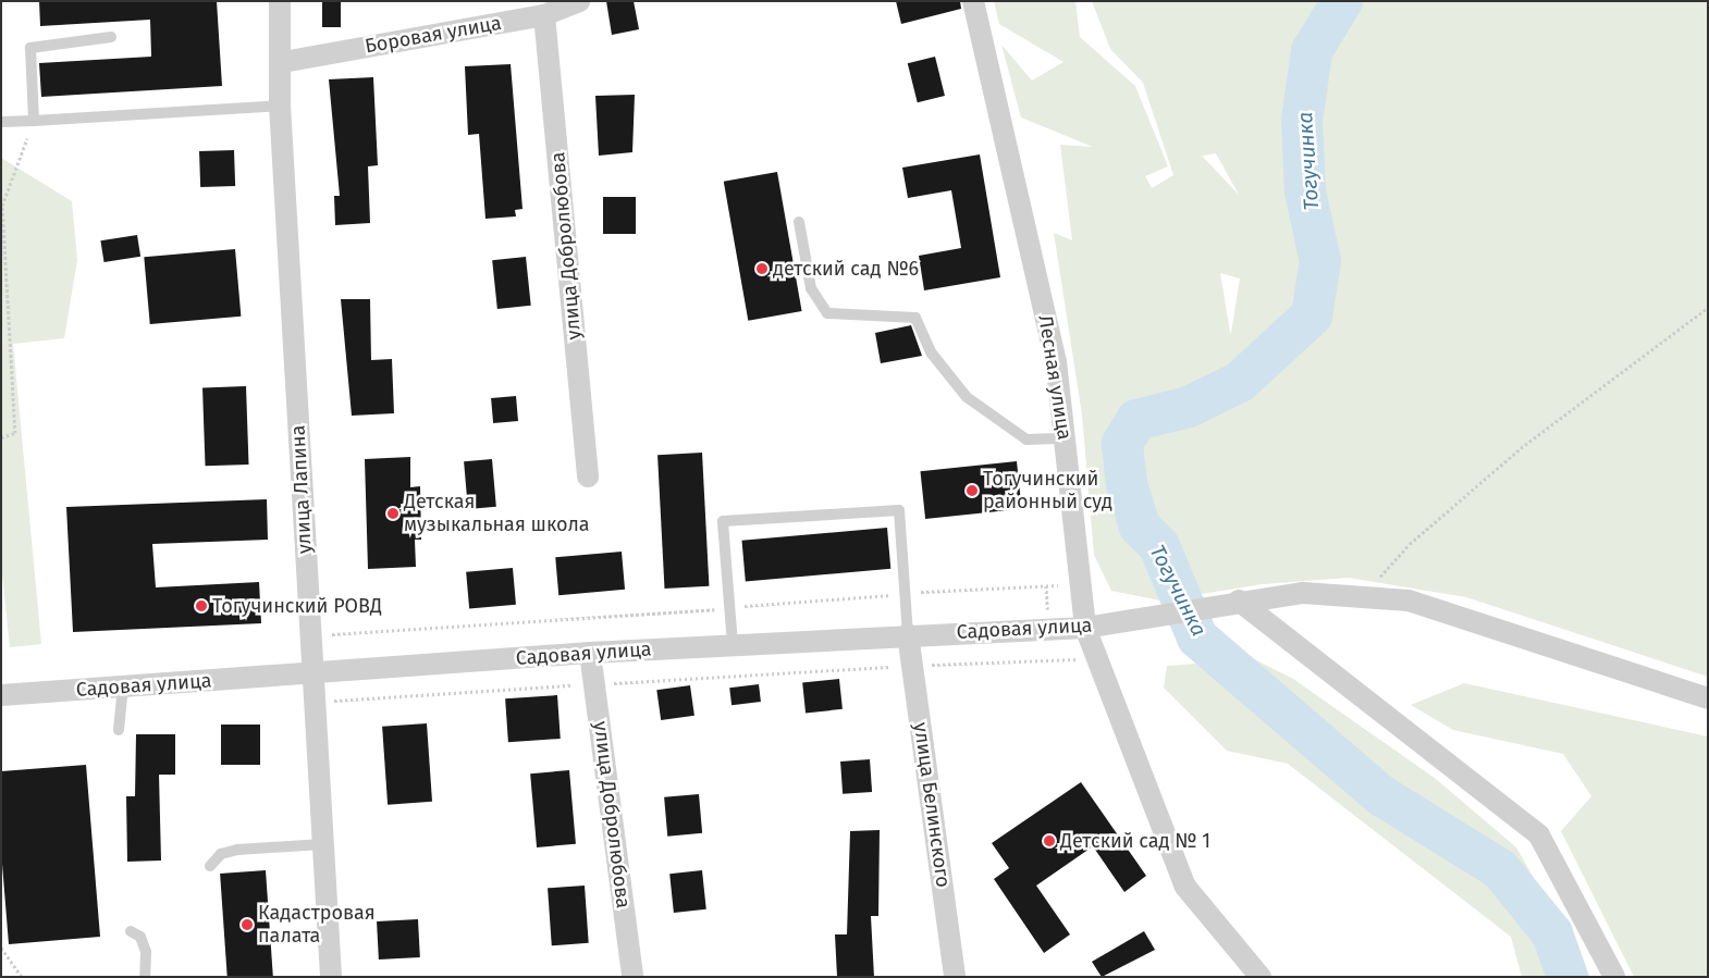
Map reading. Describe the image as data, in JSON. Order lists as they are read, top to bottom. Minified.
{"streets":{"street":["Боровая улица","улица Добролюбова","Лесная улица","улица Лапина","Садовая улица","улица Белинского"]},"crossings":[["Боровая улица","улица Добролюбова"],["Боровая улица","улица Лапина"],["улица Добролюбова","Садовая улица"],["Лесная улица","Садовая улица"],["улица Лапина","Садовая улица"],["Садовая улица","улица Белинского"]],"water":["Тогучинка"],"places":["детский сад №6","Тогучинский районный суд","Детская музыкальная школа","Тогучинский РОВД","Детский сад № 1","Кадастровая палата"]}
